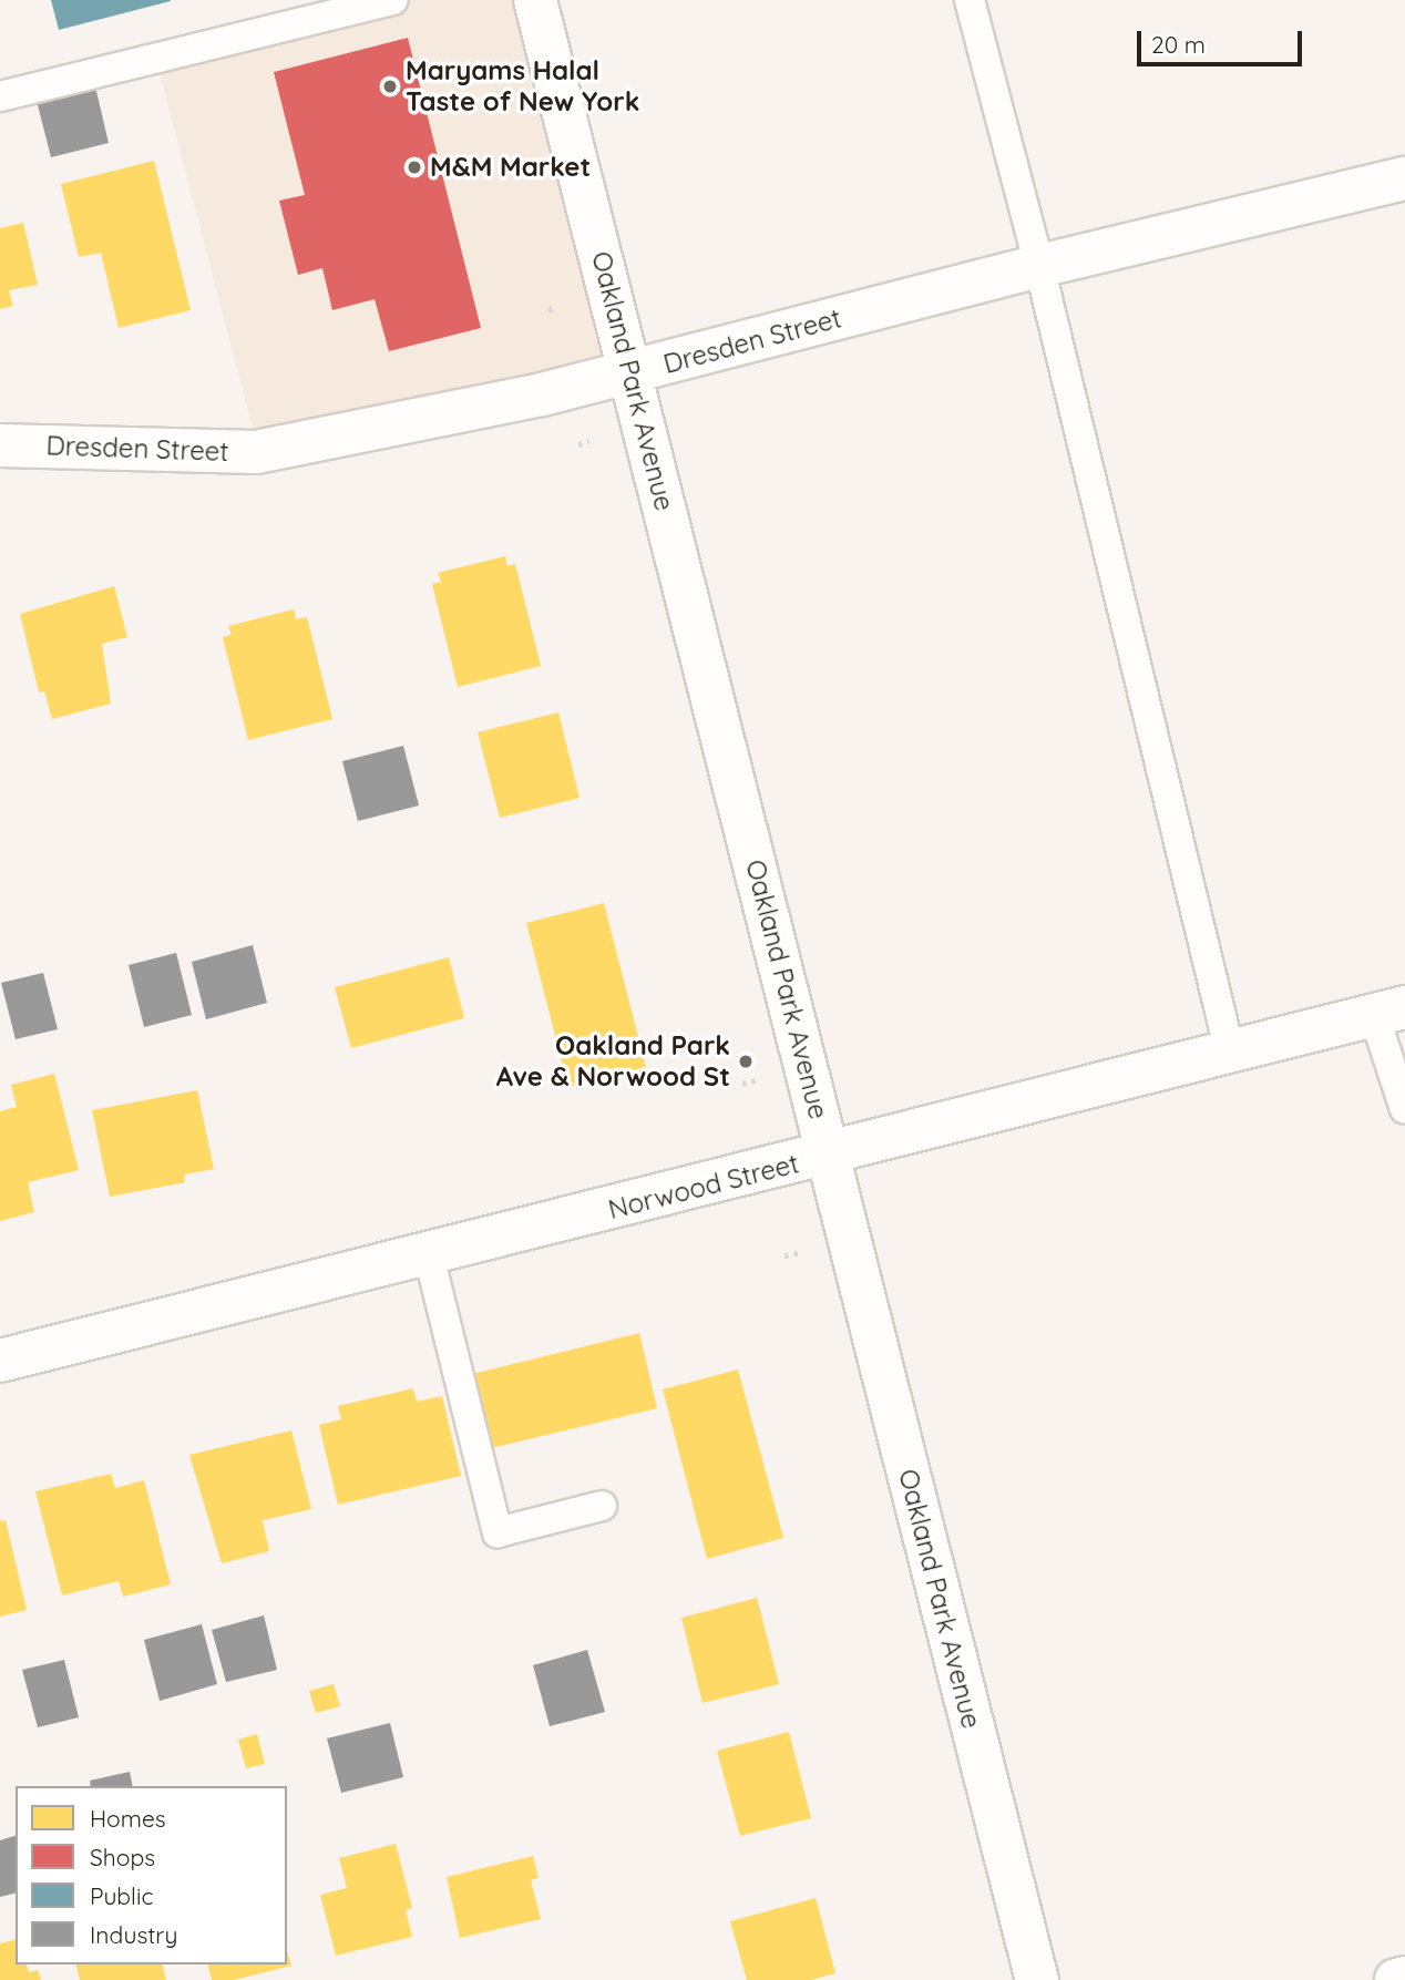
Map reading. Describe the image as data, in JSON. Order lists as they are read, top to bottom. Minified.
{"streets":{"street":["Dresden Street","Oakland Park Avenue","Norwood Street"]},"crossings":[["Dresden Street","Oakland Park Avenue"],["Oakland Park Avenue","Norwood Street"]],"places":["Maryams Halal Taste of New York","M&M Market","Oakland Park Ave & Norwood St"],"legend":["Homes","Shops","Public","Industry"],"scale_bar":"20 m"}
